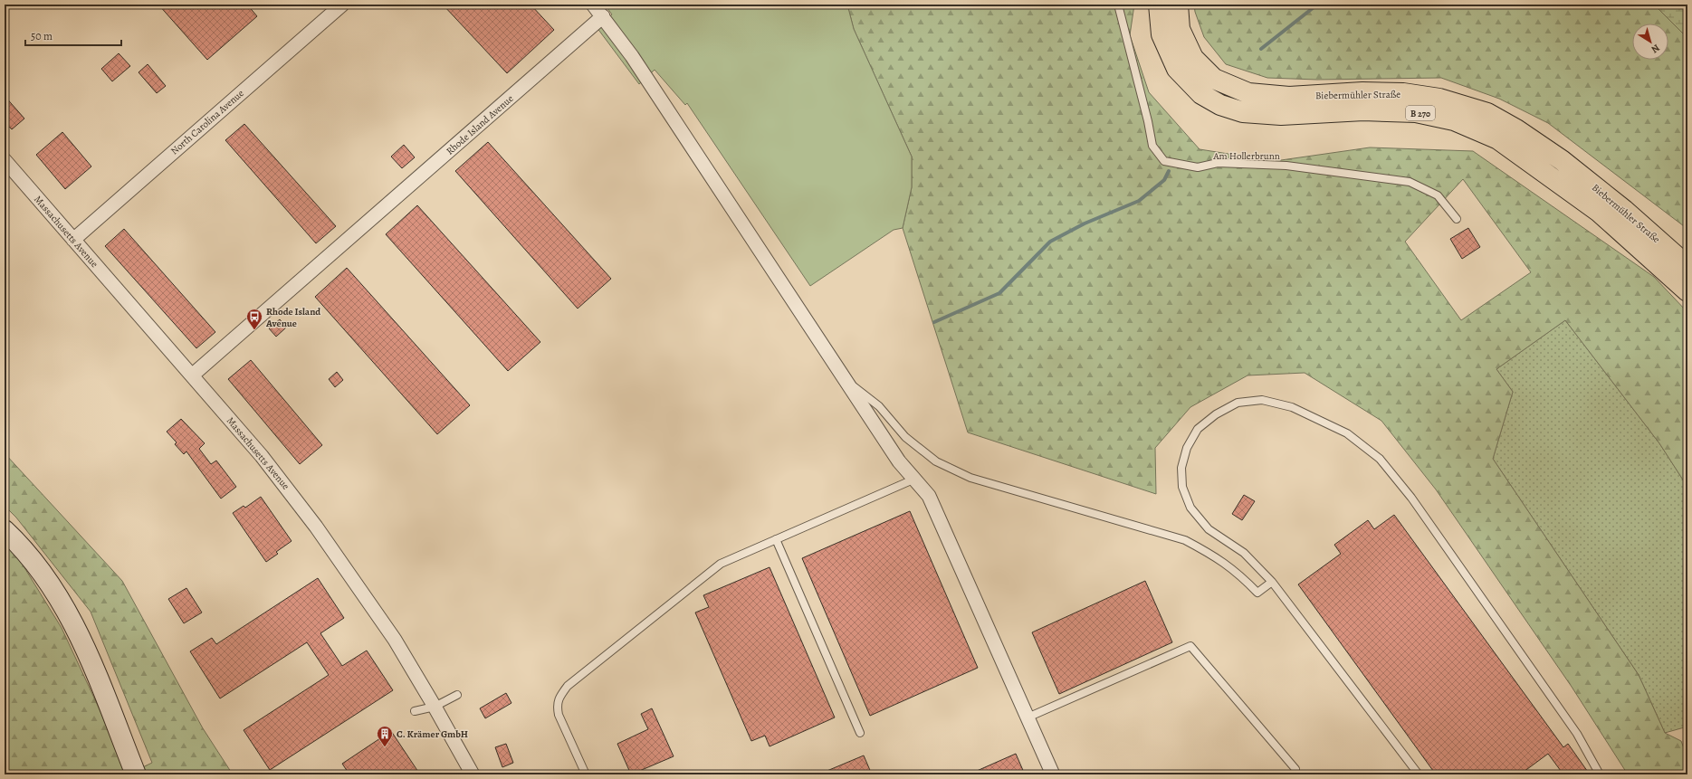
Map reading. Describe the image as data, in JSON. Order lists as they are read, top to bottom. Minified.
{"streets":{"main road":["Biebermühler Straße","B 270"],"street":["North Carolina Avenue","Rhode Island Avenue","Massachusetts Avenue"],"lane":["Am Hollerbrunn"]},"crossings":[["North Carolina Avenue","Massachusetts Avenue"],["Rhode Island Avenue","Massachusetts Avenue"]],"places":{"bus stop":["Rhode Island Avenue"],"building":["C. Krämer GmbH"]},"scale_bar":"50 m","north":"bottom right"}
